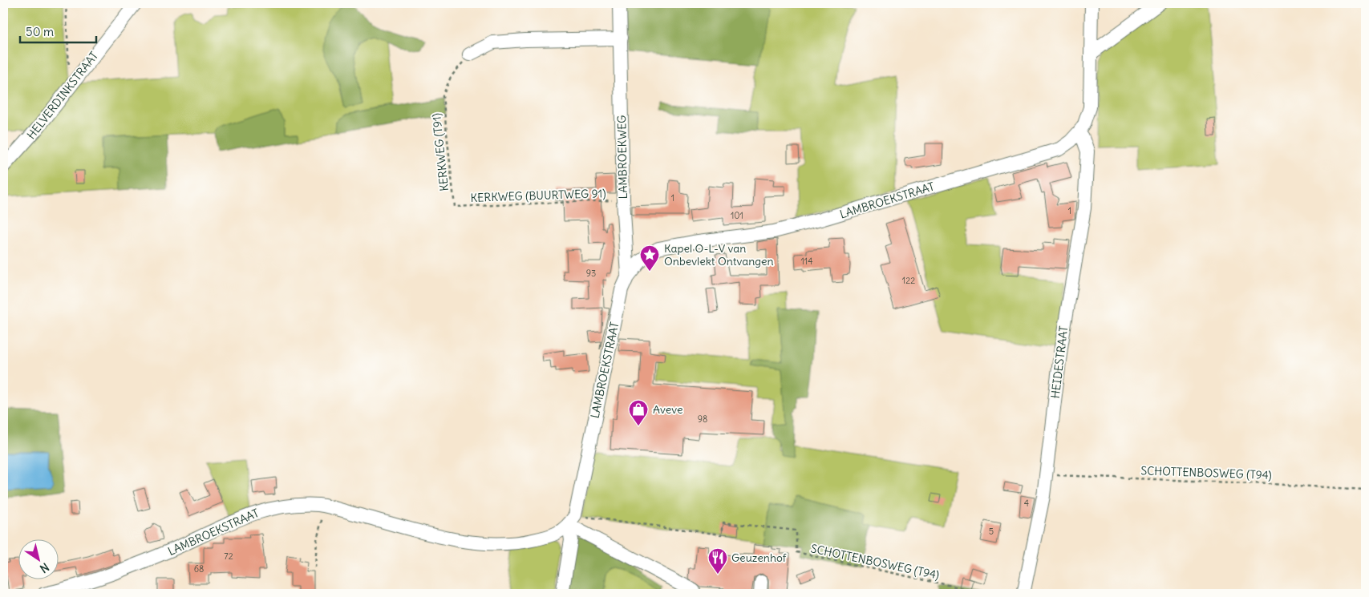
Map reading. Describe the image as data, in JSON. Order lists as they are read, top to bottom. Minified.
{"streets":{"street":["HELVERDINKSTRAAT","LAMBROEKWEG","LAMBROEKSTRAAT","HEIDESTRAAT"],"path":["KERKWEG (T91)","KERKWEG (BUURTWEG 91)","SCHOTTENBOSWEG (T94)"]},"crossings":[["KERKWEG (T91)","KERKWEG (BUURTWEG 91)"],["LAMBROEKWEG","KERKWEG (BUURTWEG 91)"],["LAMBROEKWEG","LAMBROEKSTRAAT"],["LAMBROEKSTRAAT","HEIDESTRAAT"],["LAMBROEKSTRAAT","SCHOTTENBOSWEG (T94)"],["HEIDESTRAAT","SCHOTTENBOSWEG (T94)"]],"places":{"place":["Kapel O-L-V van Onbevlekt Ontvangen"],"shop":["Aveve"],"restaurant":["Geuzenhof"]},"house_numbers":["1","1","101","114","93","122","98","4","5","72","68"],"scale_bar":"50 m","north":"bottom right"}
